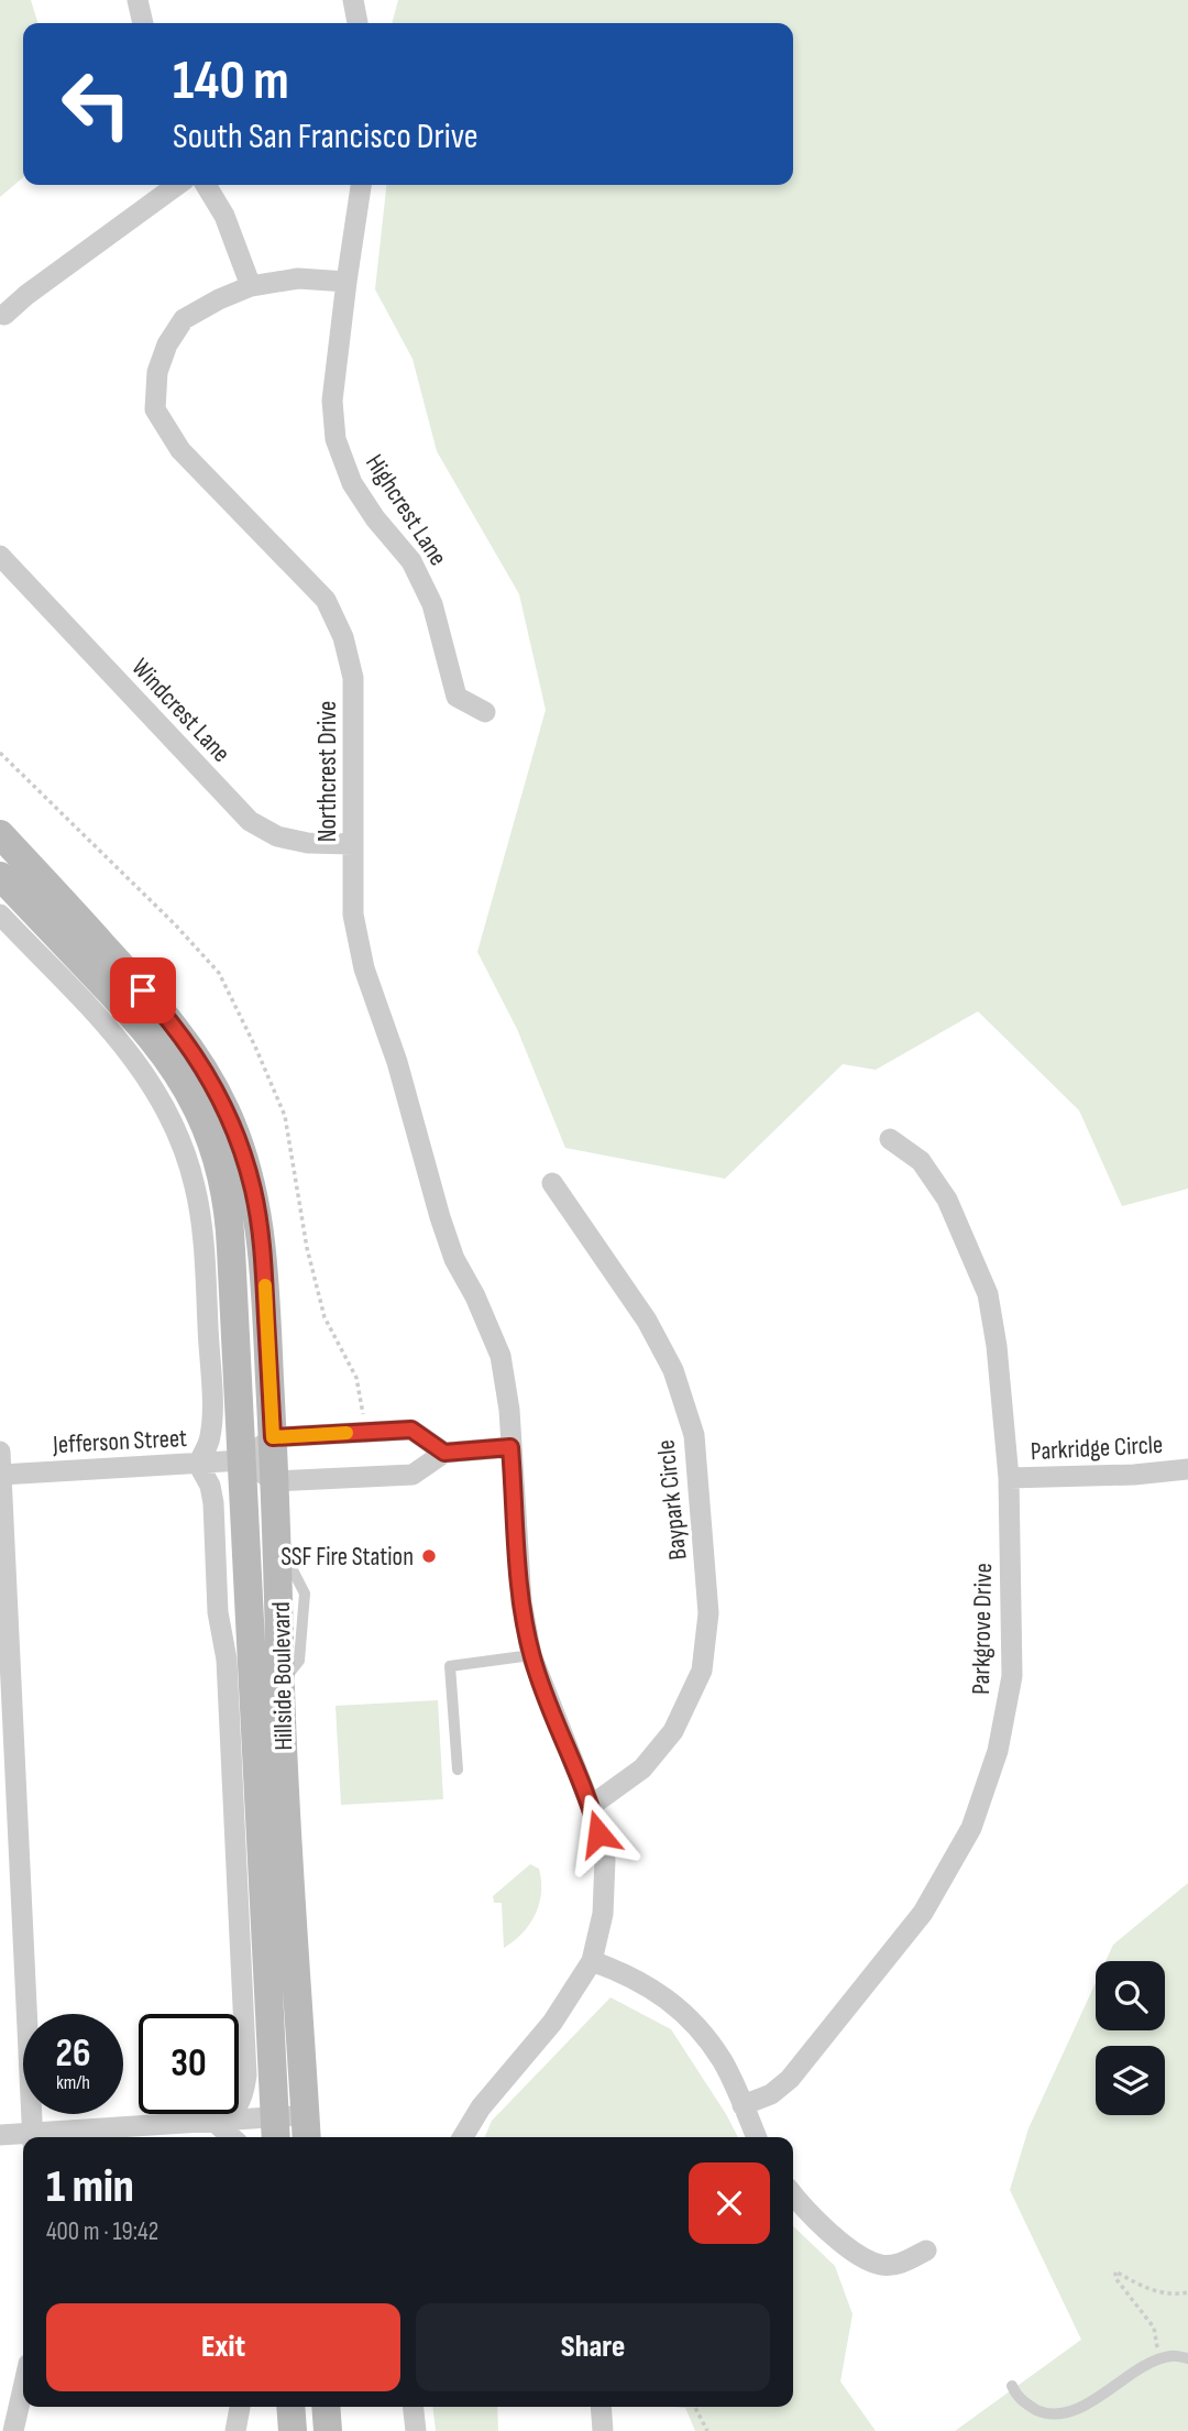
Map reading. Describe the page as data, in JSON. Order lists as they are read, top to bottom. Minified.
{"streets":{"main road":["Hillside Boulevard"],"street":["Highcrest Lane","Windcrest Lane","Northcrest Drive","Jefferson Street","Parkridge Circle","Baypark Circle","Parkgrove Drive"]},"crossings":[["Highcrest Lane","Northcrest Drive"],["Windcrest Lane","Northcrest Drive"],["Northcrest Drive","Baypark Circle"],["Jefferson Street","Hillside Boulevard"],["Parkridge Circle","Parkgrove Drive"]],"places":["SSF Fire Station"],"page":{"turn":["140 m","South San Francisco Drive"],"speed":"26 km/h","limit":"30","heading":["1 min","400 m · 19:42"],"buttons":["Exit","Share"]}}
